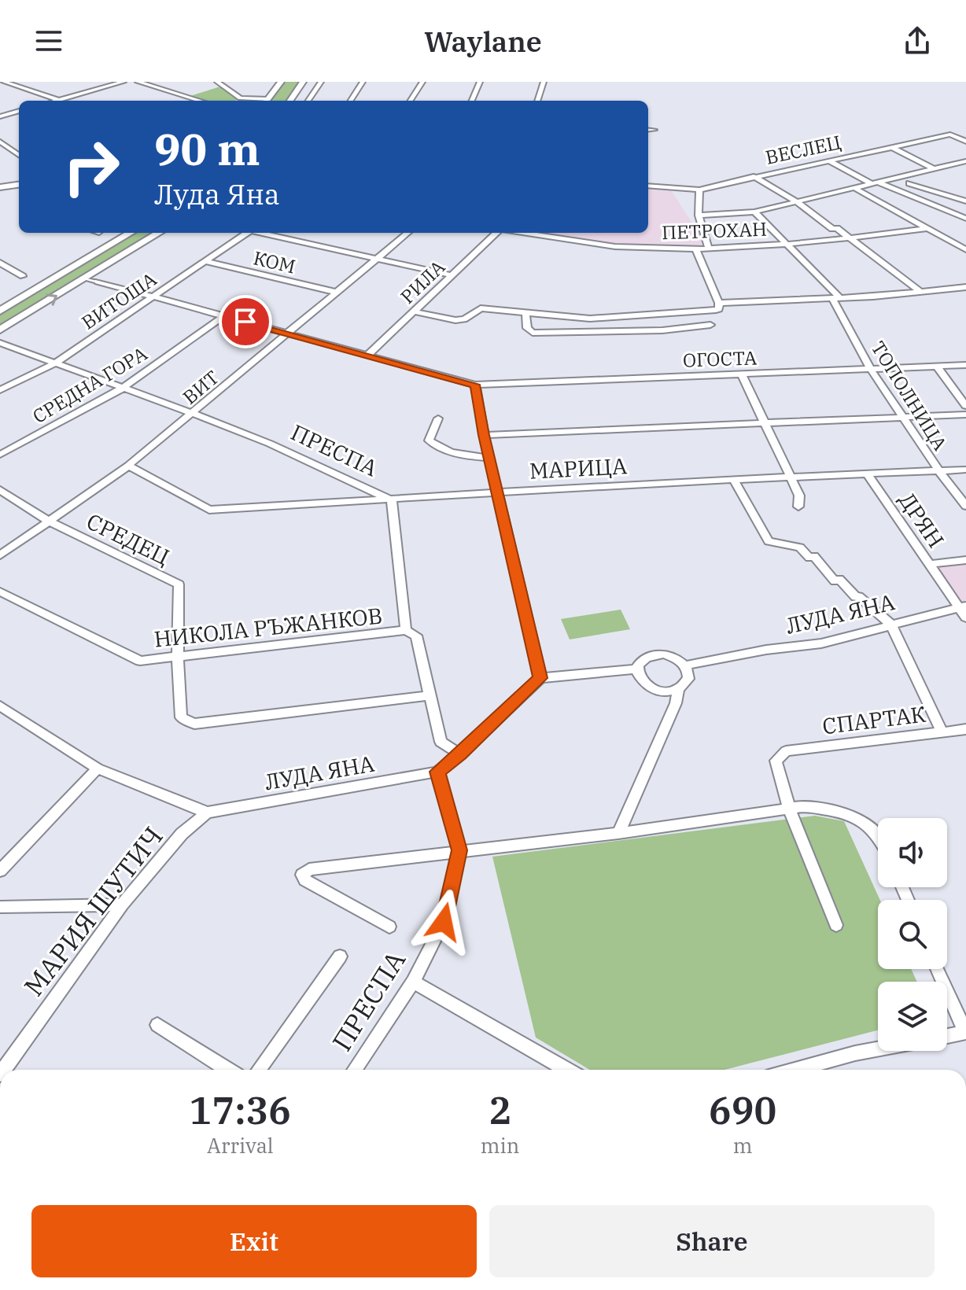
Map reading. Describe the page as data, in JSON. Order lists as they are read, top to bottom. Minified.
{"streets":{"street":["ВЕСЛЕЦ","ПЕТРОХАН","КОМ","РИЛА","ВИТОША","ОГОСТА","СРЕДНА ГОРА","ВИТ","ТОПОЛНИЦА","ПРЕСПА","МАРИЦА","ДРЯН","СРЕДЕЦ","ЛУДА ЯНА","НИКОЛА РЪЖАНКОВ","СПАРТАК","МАРИЯ ШУТИЧ"]},"crossings":[["ПЕТРОХАН","ТОПОЛНИЦА"],["КОМ","ВИТОША"],["КОМ","ВИТ"],["РИЛА","ОГОСТА"],["ВИТОША","ОГОСТА"],["ВИТОША","ПРЕСПА"],["ОГОСТА","СРЕДНА ГОРА"],["ОГОСТА","ВИТ"],["ОГОСТА","ТОПОЛНИЦА"],["СРЕДНА ГОРА","ПРЕСПА"],["ВИТ","ПРЕСПА"],["ВИТ","МАРИЦА"],["ВИТ","СРЕДЕЦ"],["ТОПОЛНИЦА","МАРИЦА"],["ПРЕСПА","МАРИЦА"],["ПРЕСПА","ЛУДА ЯНА"],["ПРЕСПА","НИКОЛА РЪЖАНКОВ"],["МАРИЦА","ДРЯН"],["ДРЯН","ЛУДА ЯНА"],["СРЕДЕЦ","НИКОЛА РЪЖАНКОВ"],["ЛУДА ЯНА","МАРИЯ ШУТИЧ"]],"page":{"header":"Waylane","turn":["90 m","Луда Яна"],"eta":["17:36","Arrival","2","min","690","m"],"buttons":["Exit","Share"]}}
